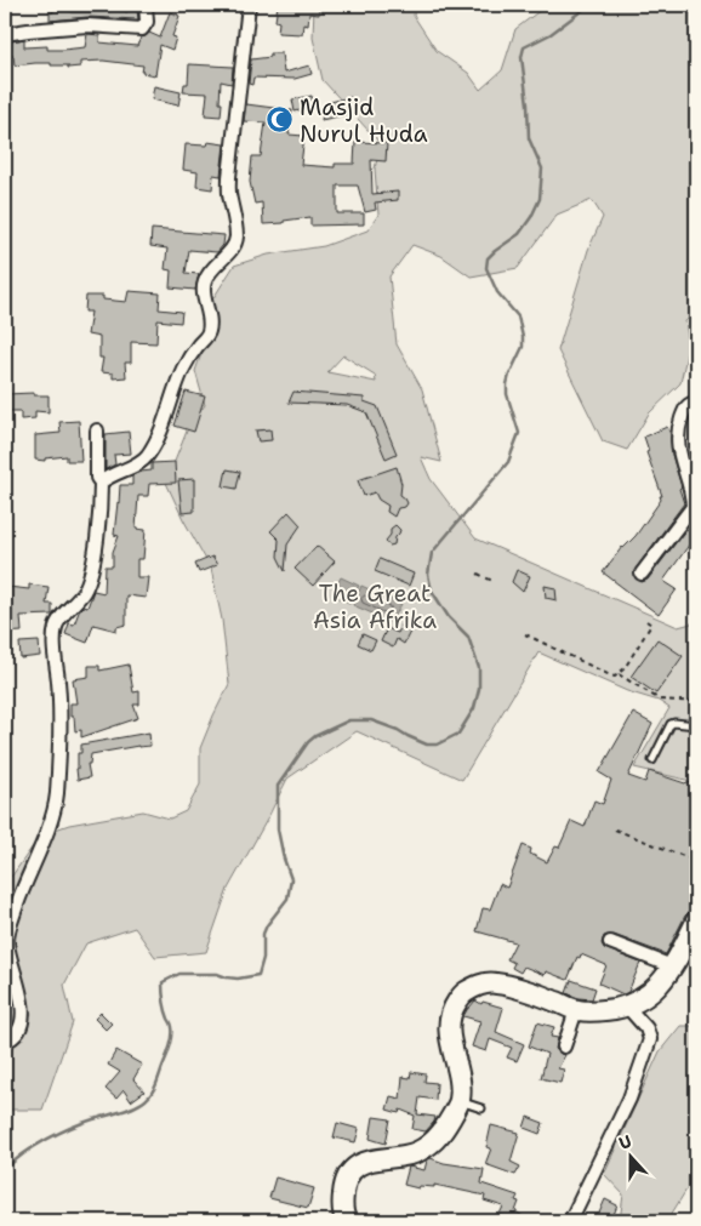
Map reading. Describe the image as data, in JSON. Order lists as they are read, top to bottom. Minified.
{"parks":["The Great Asia Afrika"],"places":{"mosque":["Masjid Nurul Huda"]},"north":"top"}
